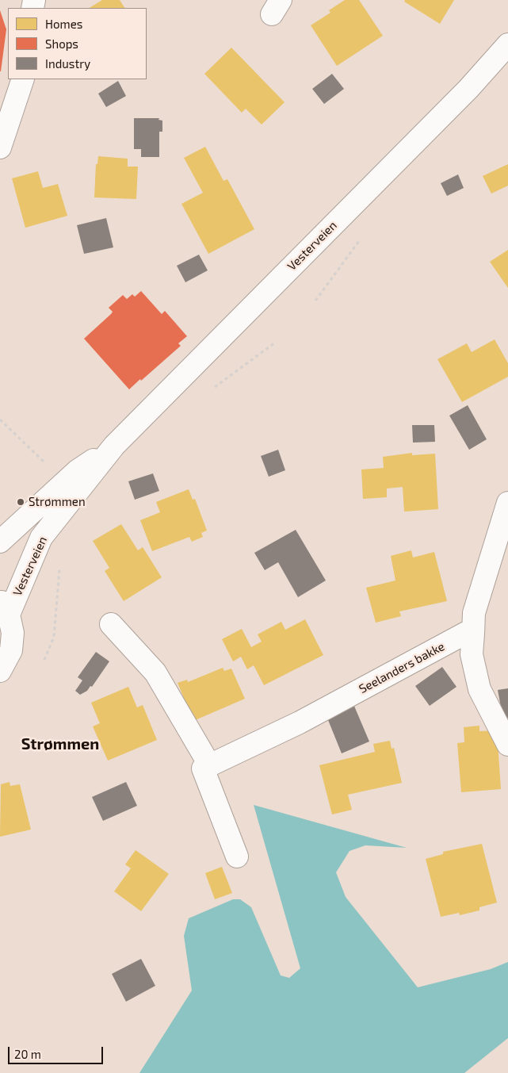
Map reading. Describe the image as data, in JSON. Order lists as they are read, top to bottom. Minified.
{"streets":{"main road":["Vesterveien","Seelanders bakke"]},"districts":["Strømmen"],"places":["Strømmen"],"legend":["Homes","Shops","Industry"],"scale_bar":"20 m"}
